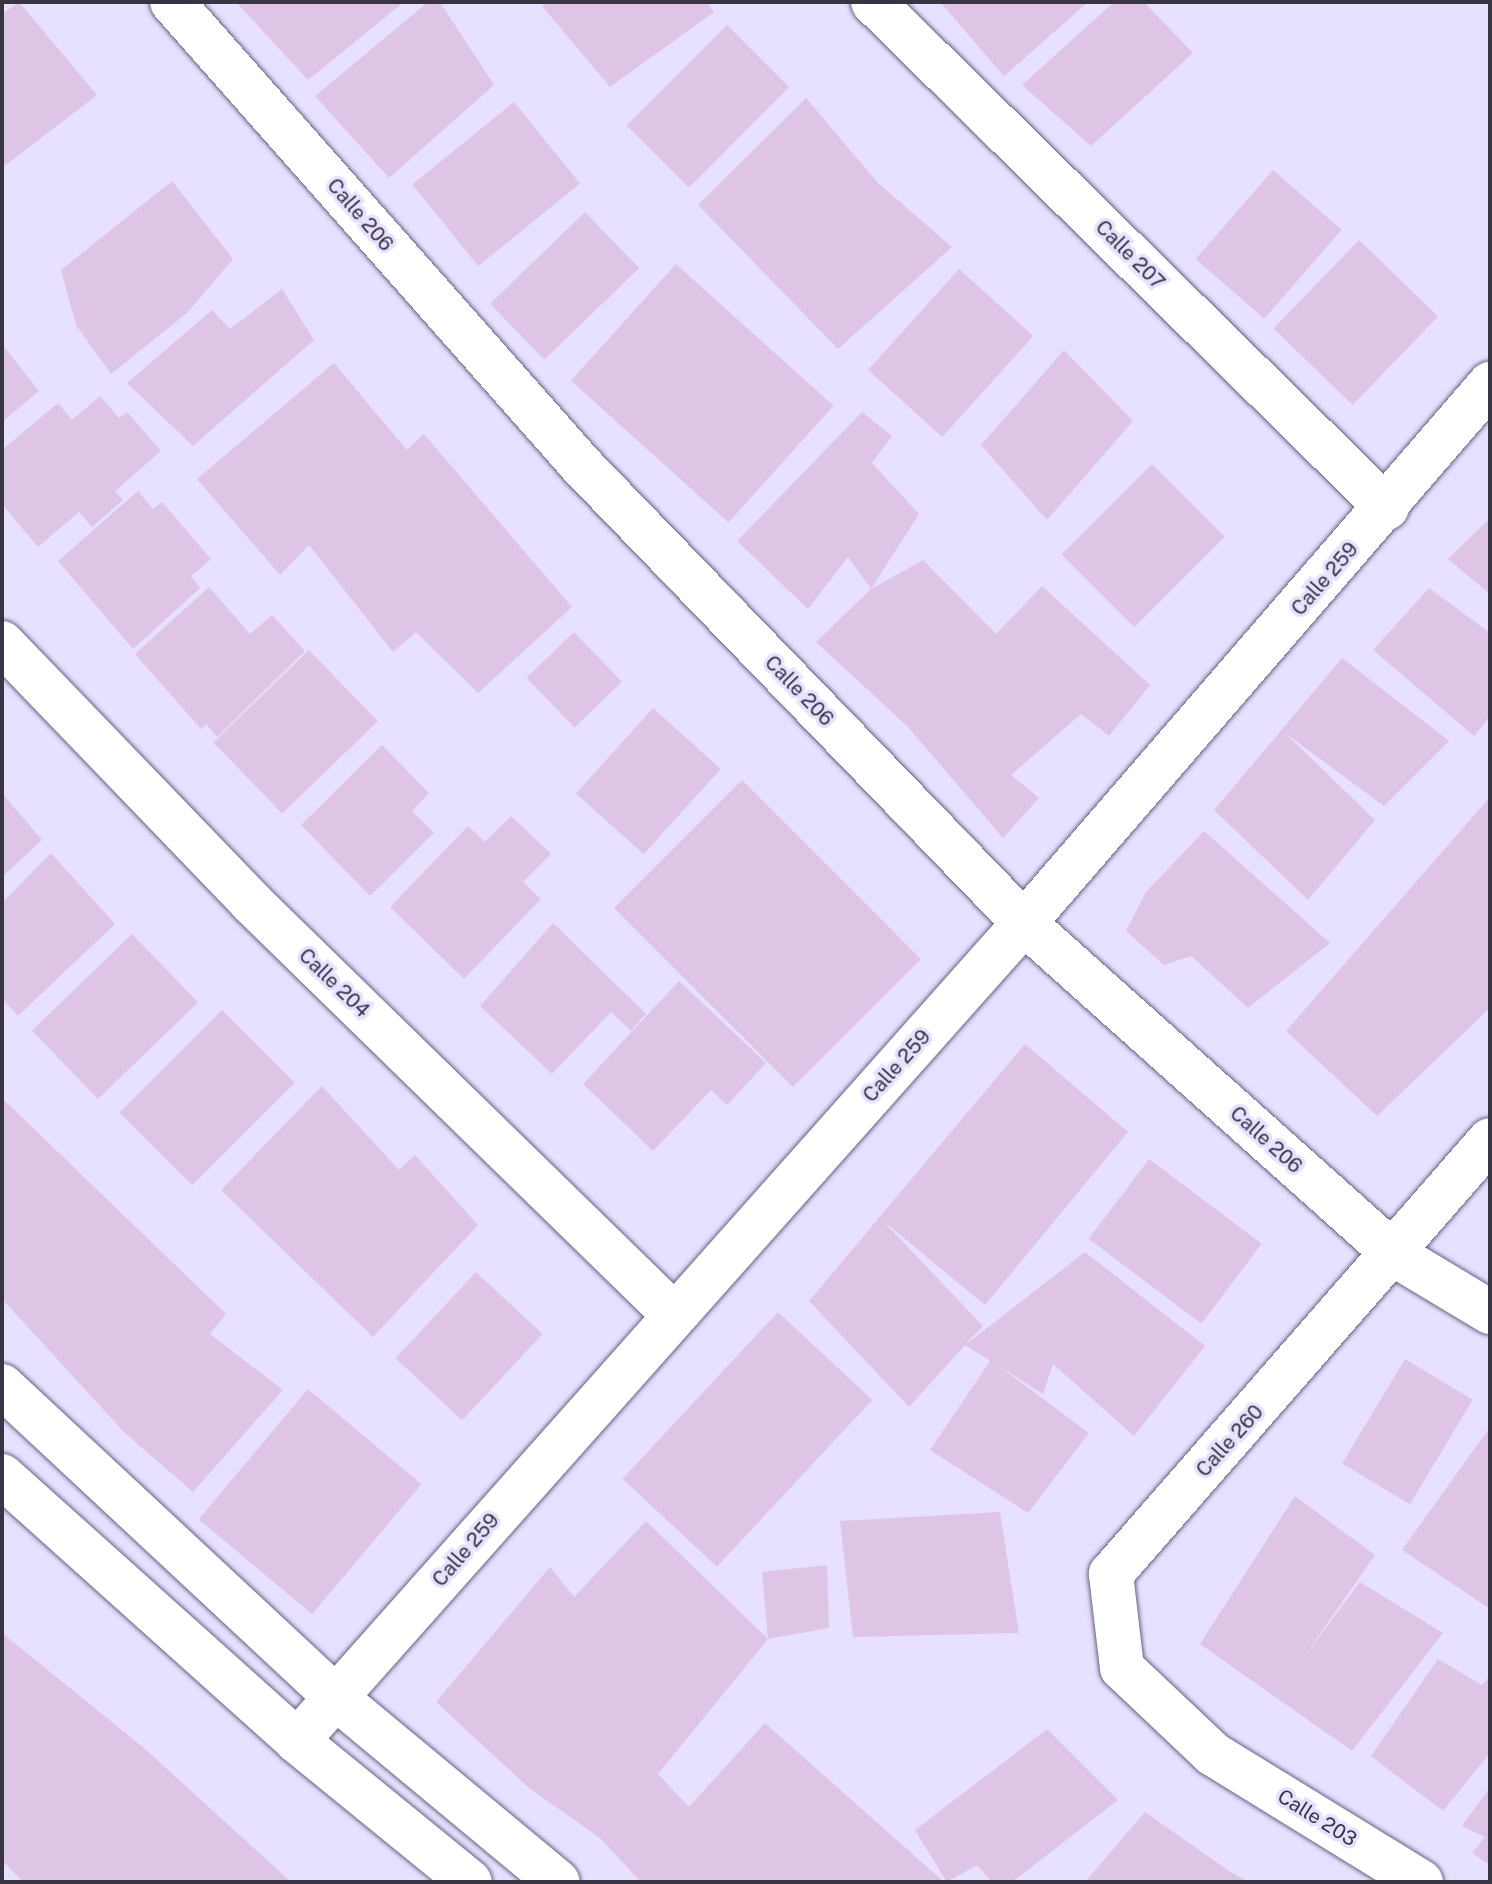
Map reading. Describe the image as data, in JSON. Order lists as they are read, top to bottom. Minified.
{"streets":{"street":["Calle 206","Calle 207","Calle 259","Calle 204","Calle 260","Calle 203"]},"crossings":[["Calle 206","Calle 259"],["Calle 206","Calle 260"],["Calle 207","Calle 259"],["Calle 259","Calle 204"],["Calle 260","Calle 203"]]}
